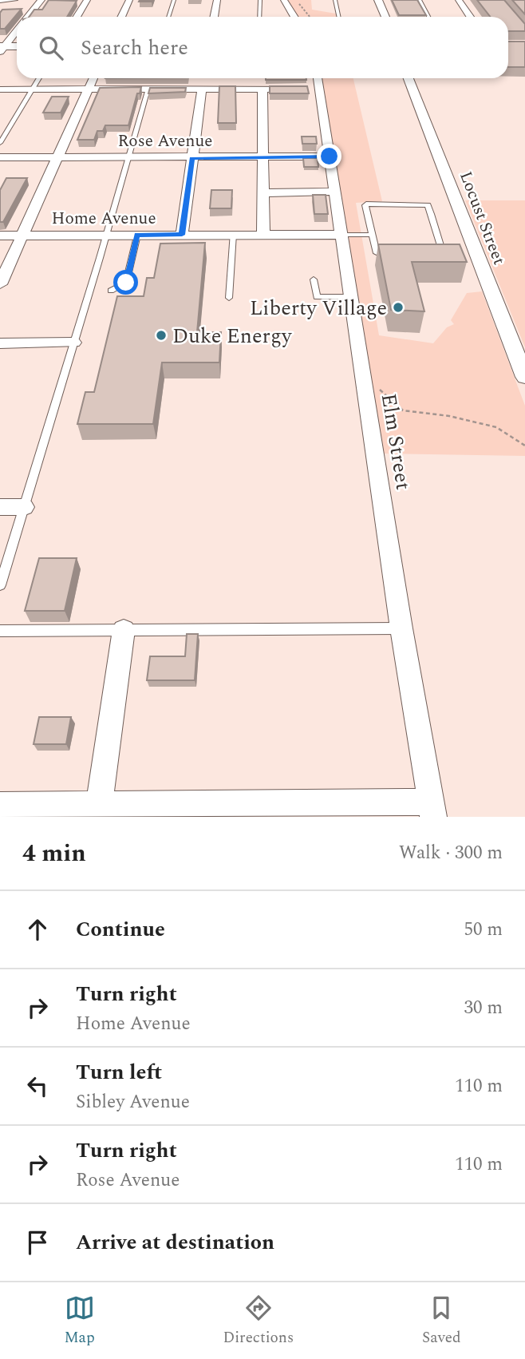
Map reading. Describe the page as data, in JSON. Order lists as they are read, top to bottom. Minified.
{"streets":{"street":["Rose Avenue","Home Avenue","Locust Street","Elm Street"]},"crossings":[["Rose Avenue","Elm Street"],["Home Avenue","Elm Street"]],"places":["Liberty Village","Duke Energy"],"page":{"search":"Search here","heading":["4 min","Walk · 300 m"],"list":[["Continue","50 m"],["Turn right","Home Avenue","30 m"],["Turn left","Sibley Avenue","110 m"],["Turn right","Rose Avenue","110 m"],"Arrive at destination"],"nav":["Map","Directions","Saved"]}}
